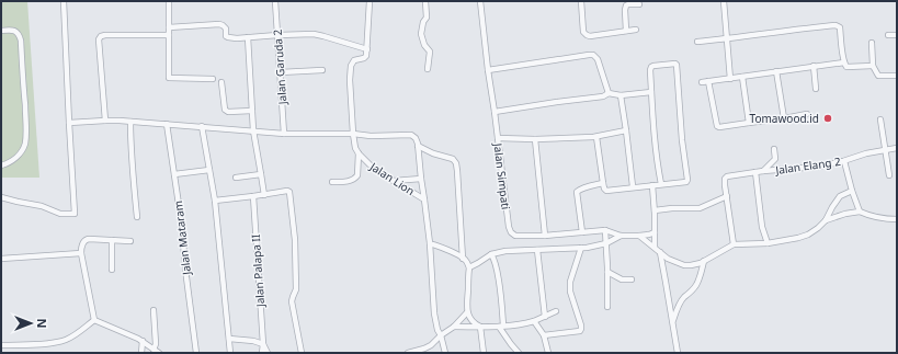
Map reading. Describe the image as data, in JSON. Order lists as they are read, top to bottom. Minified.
{"streets":{"street":["Jalan Garuda 2","Jalan Elang 2","Jalan Simpati","Jalan Lion","Jalan Mataram","Jalan Palapa II"]},"places":["Tomawood.id"],"north":"right"}
